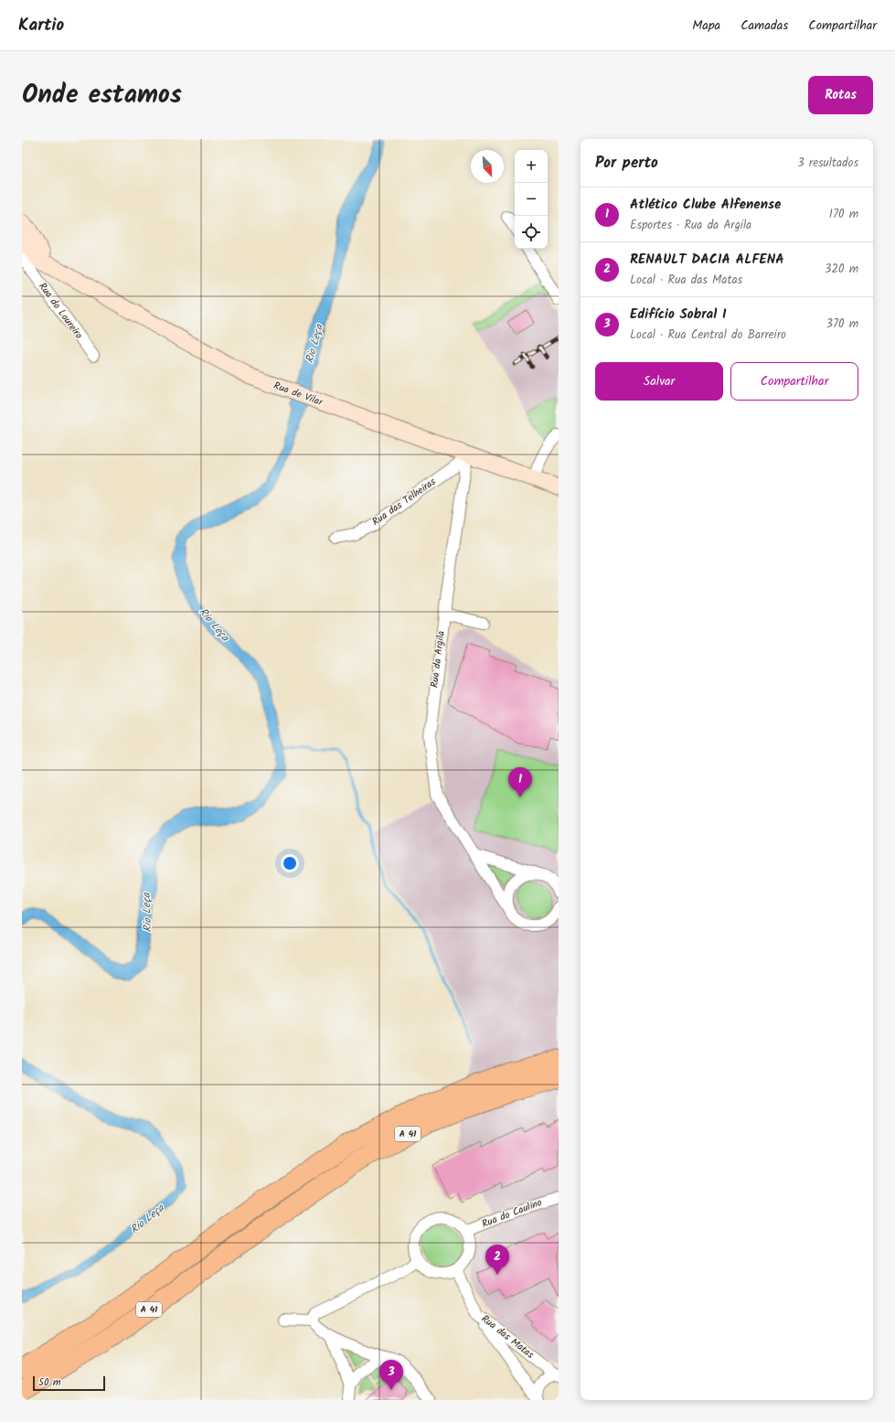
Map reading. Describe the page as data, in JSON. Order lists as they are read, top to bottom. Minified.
{"streets":{"highway":["A 41"],"street":["Rua do Loureiro","Rua de Vilar","Rua das Telheiras","Rua da Argila","Rua do Caulino","Rua das Matas"]},"crossings":[["Rua do Loureiro","Rua de Vilar"],["Rua de Vilar","Rua das Telheiras"],["Rua de Vilar","Rua da Argila"],["Rua das Telheiras","Rua da Argila"],["Rua do Caulino","Rua das Matas"]],"water":["Rio Leça"],"scale_bar":"50 m","north":"bottom right","page":{"header":"Kartio","nav":["Mapa","Camadas","Compartilhar"],"title":"Onde estamos","buttons":["Rotas",["Salvar","Compartilhar"]],"heading":["Por perto","3 resultados"],"map_buttons":["+","−"],"list":[{"mark":"1","name":"Atlético Clube Alfenense","note":"Esportes · Rua da Argila","value":"170 m"},{"mark":"2","name":"RENAULT DACIA ALFENA","note":"Local · Rua das Matas","value":"320 m"},{"mark":"3","name":"Edifício Sobral I","note":"Local · Rua Central do Barreiro","value":"370 m"}],"pins":["1","2","3"],"scale":"50 m"}}
